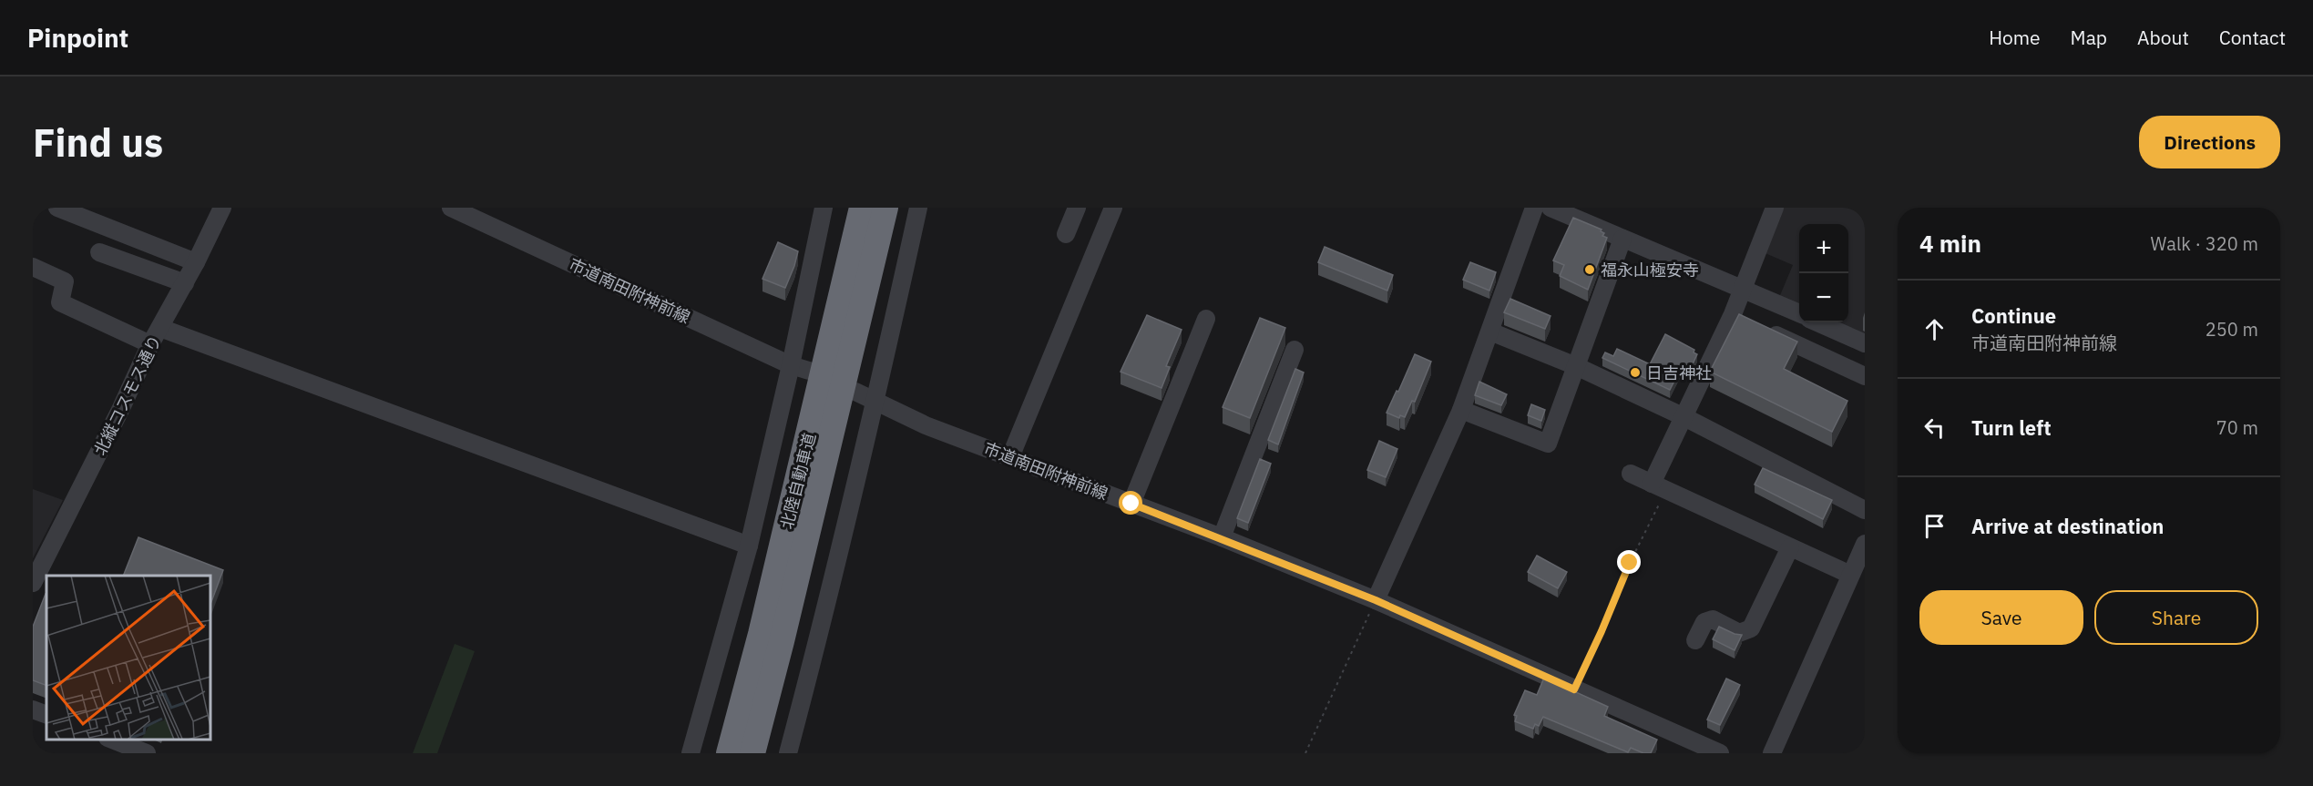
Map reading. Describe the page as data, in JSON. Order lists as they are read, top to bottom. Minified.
{"streets":{"highway":["北陸自動車道"],"street":["市道南田附神前線","北縦コスモス通り"]},"places":["福永山極安寺","日吉神社"],"page":{"header":"Pinpoint","nav":["Home","Map","About","Contact"],"buttons":["Directions",["Save","Share"]],"title":"Find us","heading":["4 min","Walk · 320 m"],"map_buttons":["+","−"],"list":[["Continue","市道南田附神前線","250 m"],["Turn left","70 m"],"Arrive at destination"]}}
